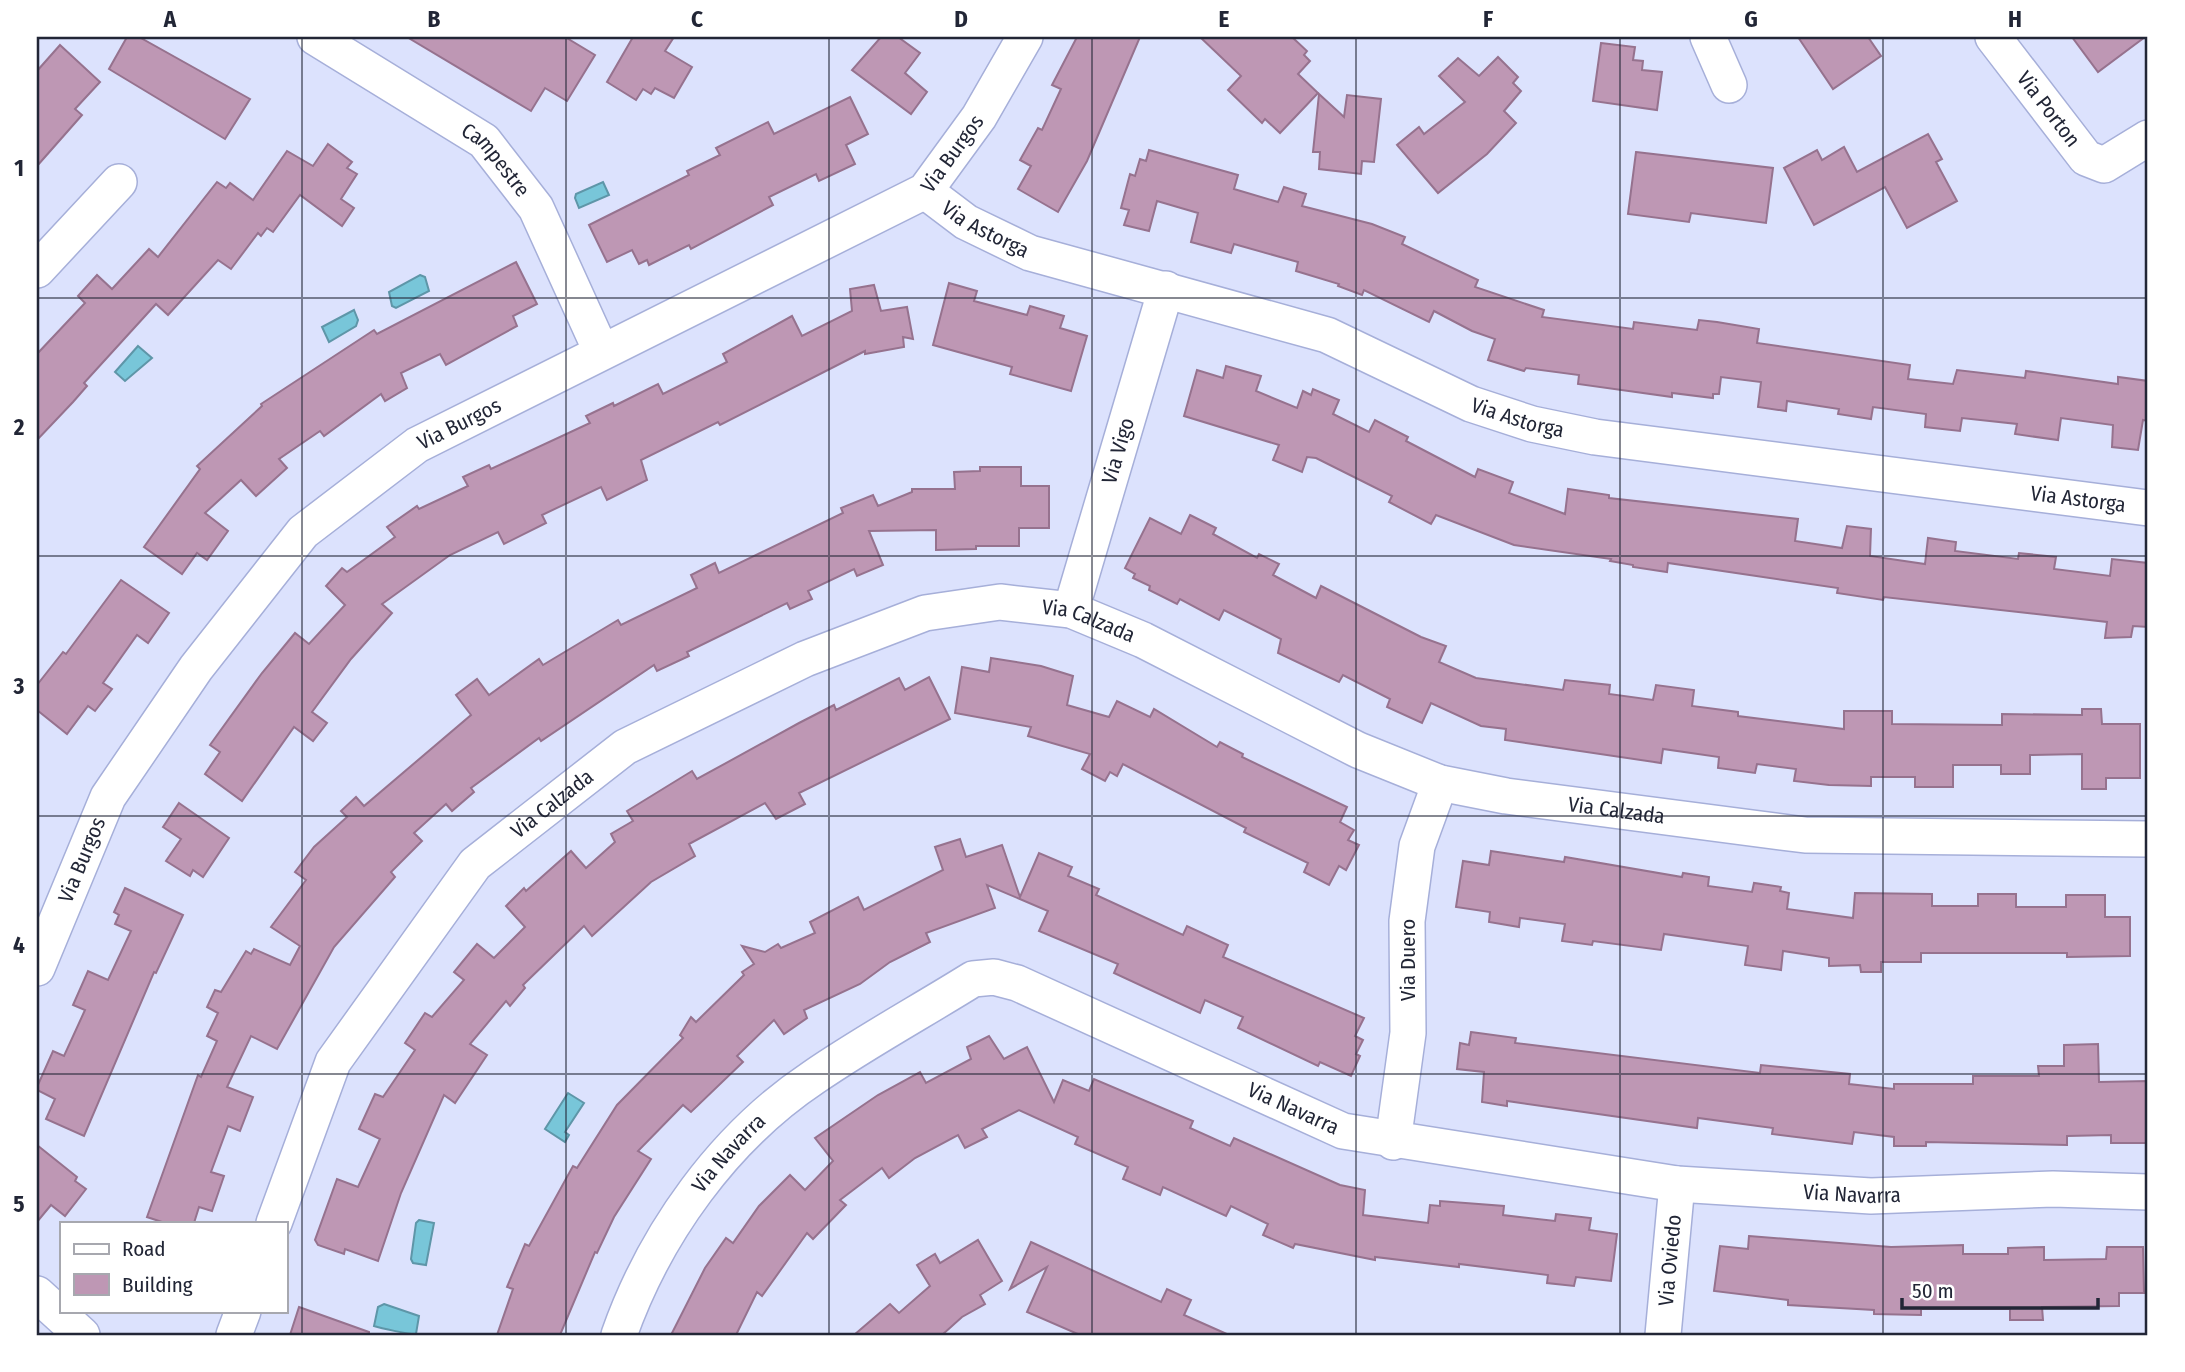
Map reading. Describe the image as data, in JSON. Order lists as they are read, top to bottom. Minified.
{"streets":{"street":["Via Porton","Via Burgos","Campestre","Via Astorga","Via Vigo","Via Calzada","Via Duero","Via Navarra","Via Oviedo"]},"crossings":[["Via Burgos","Campestre"],["Via Burgos","Via Astorga"],["Via Astorga","Via Vigo"],["Via Vigo","Via Calzada"],["Via Calzada","Via Duero"],["Via Duero","Via Navarra"],["Via Navarra","Via Oviedo"]],"legend":["Road","Building"],"scale_bar":"50 m","grid":{"columns":["A","B","C","D","E","F","G","H"],"rows":["1","2","3","4","5"]}}
